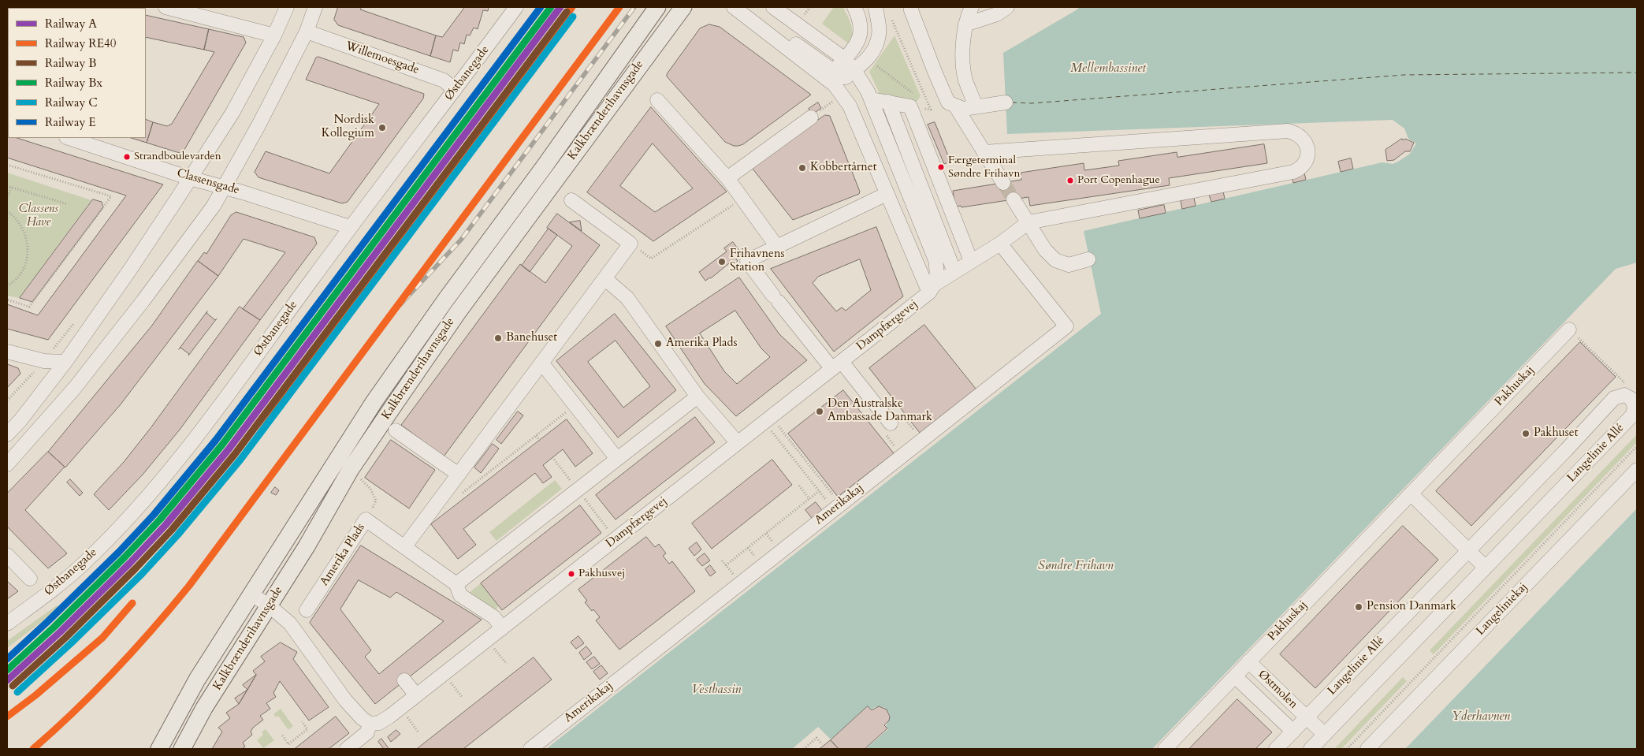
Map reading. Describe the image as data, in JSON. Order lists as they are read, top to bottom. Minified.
{"streets":{"main road":["Kalkbrænderihavnsgade"],"street":["Willemoesgade","Østbanegade","Classensgade","Dampfærgevej","Pakhuskaj","Langelinie Allé","Amerikakaj","Amerika Plads","Langeliniekaj","Østmolen"]},"crossings":[["Willemoesgade","Østbanegade"],["Østbanegade","Classensgade"],["Dampfærgevej","Amerika Plads"],["Pakhuskaj","Østmolen"],["Langelinie Allé","Østmolen"]],"water":["Mellembassinet","Søndre Frihavn","Vestbassin","Yderhavnen"],"parks":["Classens Have"],"places":["Nordisk Kollegium","Strandboulevarden","Færgeterminal Søndre Frihavn","Kobbertårnet","Port Copenhague","Frihavnens Station","Banehuset","Amerika Plads","Den Australske Ambassade Danmark","Pakhuset","Pakhusvej","Pension Danmark"],"lines":["rail line A","rail line RE40","rail line Bx","rail line E","rail line B","rail line C"],"legend":["Railway A","Railway RE40","Railway B","Railway Bx","Railway C","Railway E"]}
